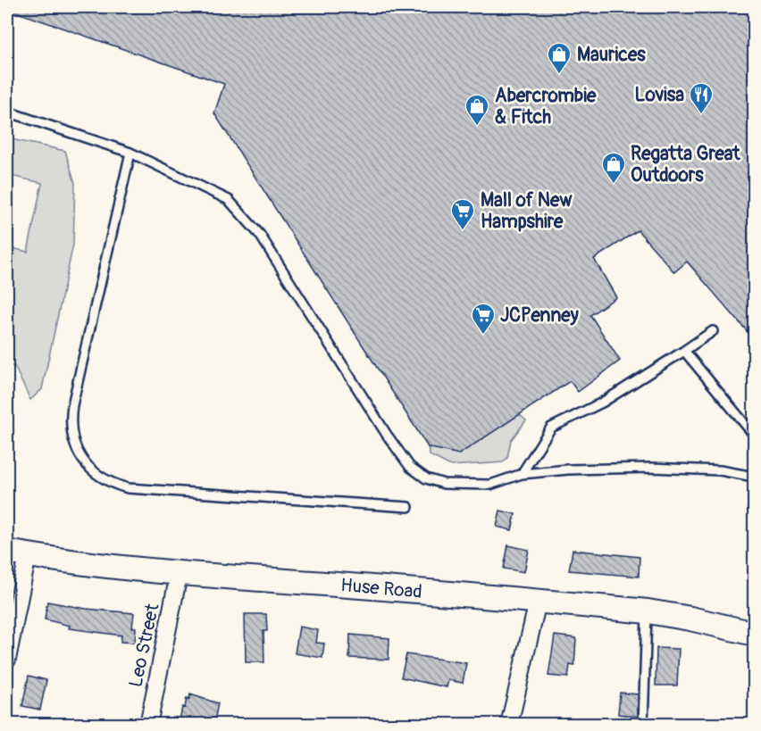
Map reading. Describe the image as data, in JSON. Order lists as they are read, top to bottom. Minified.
{"streets":{"street":["Huse Road","Leo Street"]},"crossings":[["Huse Road","Leo Street"]],"places":{"shop":["Maurices","Abercrombie & Fitch","Regatta Great Outdoors"],"restaurant":["Lovisa"],"supermarket":["Mall of New Hampshire","JCPenney"]}}
